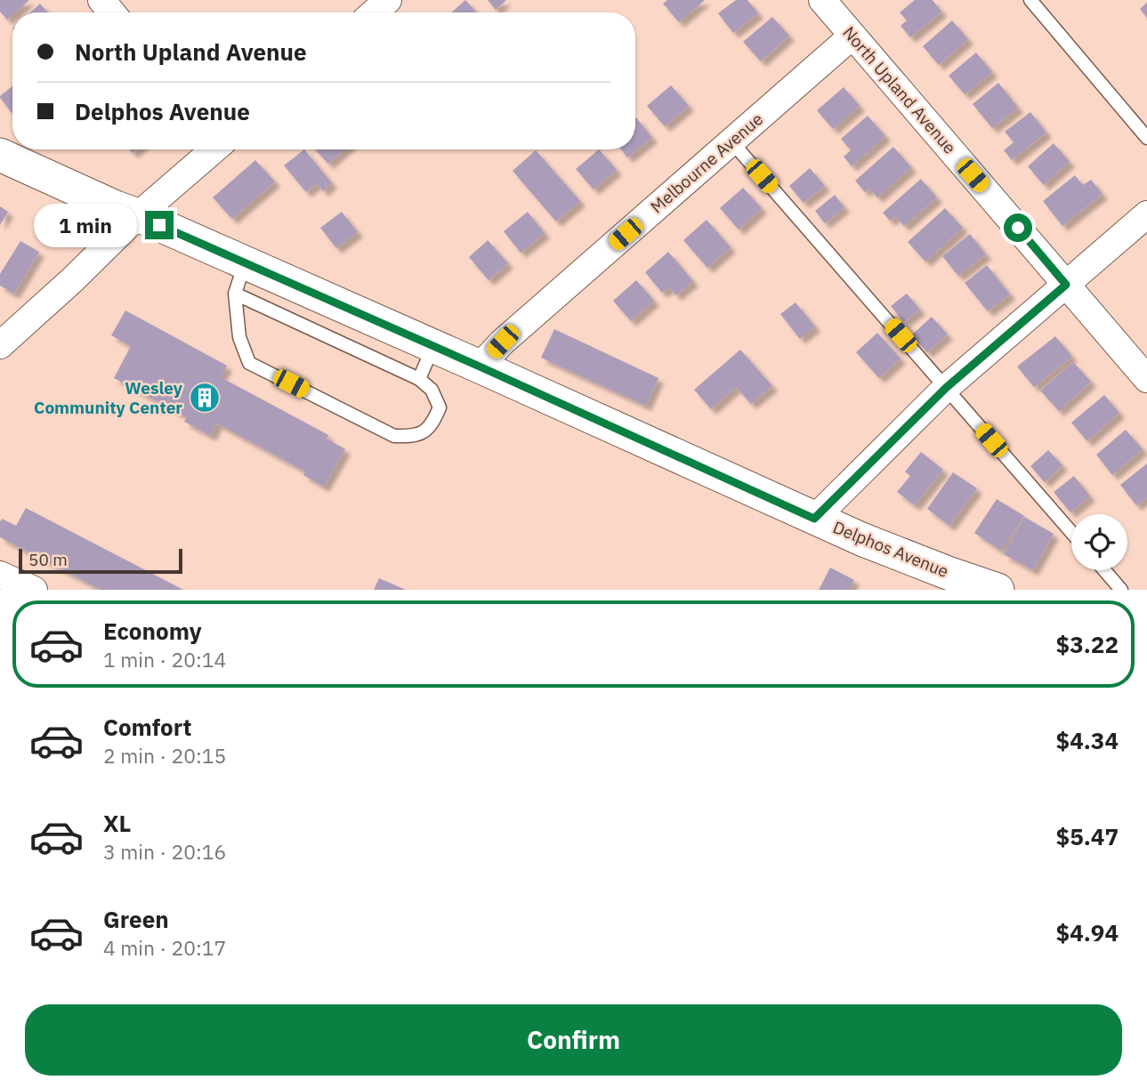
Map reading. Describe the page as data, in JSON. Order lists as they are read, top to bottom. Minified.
{"streets":{"street":["North Upland Avenue","Melbourne Avenue","Delphos Avenue"]},"crossings":[["North Upland Avenue","Melbourne Avenue"],["Melbourne Avenue","Delphos Avenue"]],"places":{"building":["Wesley Community Center"]},"scale_bar":"50 m","page":{"banner":["North Upland Avenue","Delphos Avenue"],"bubble":"1 min","scale":"50 m","list":[{"name":"Economy","note":"1 min · 20:14","value":"$3.22"},{"name":"Comfort","note":"2 min · 20:15","value":"$4.34"},{"name":"XL","note":"3 min · 20:16","value":"$5.47"},{"name":"Green","note":"4 min · 20:17","value":"$4.94"}],"buttons":"Confirm"}}
